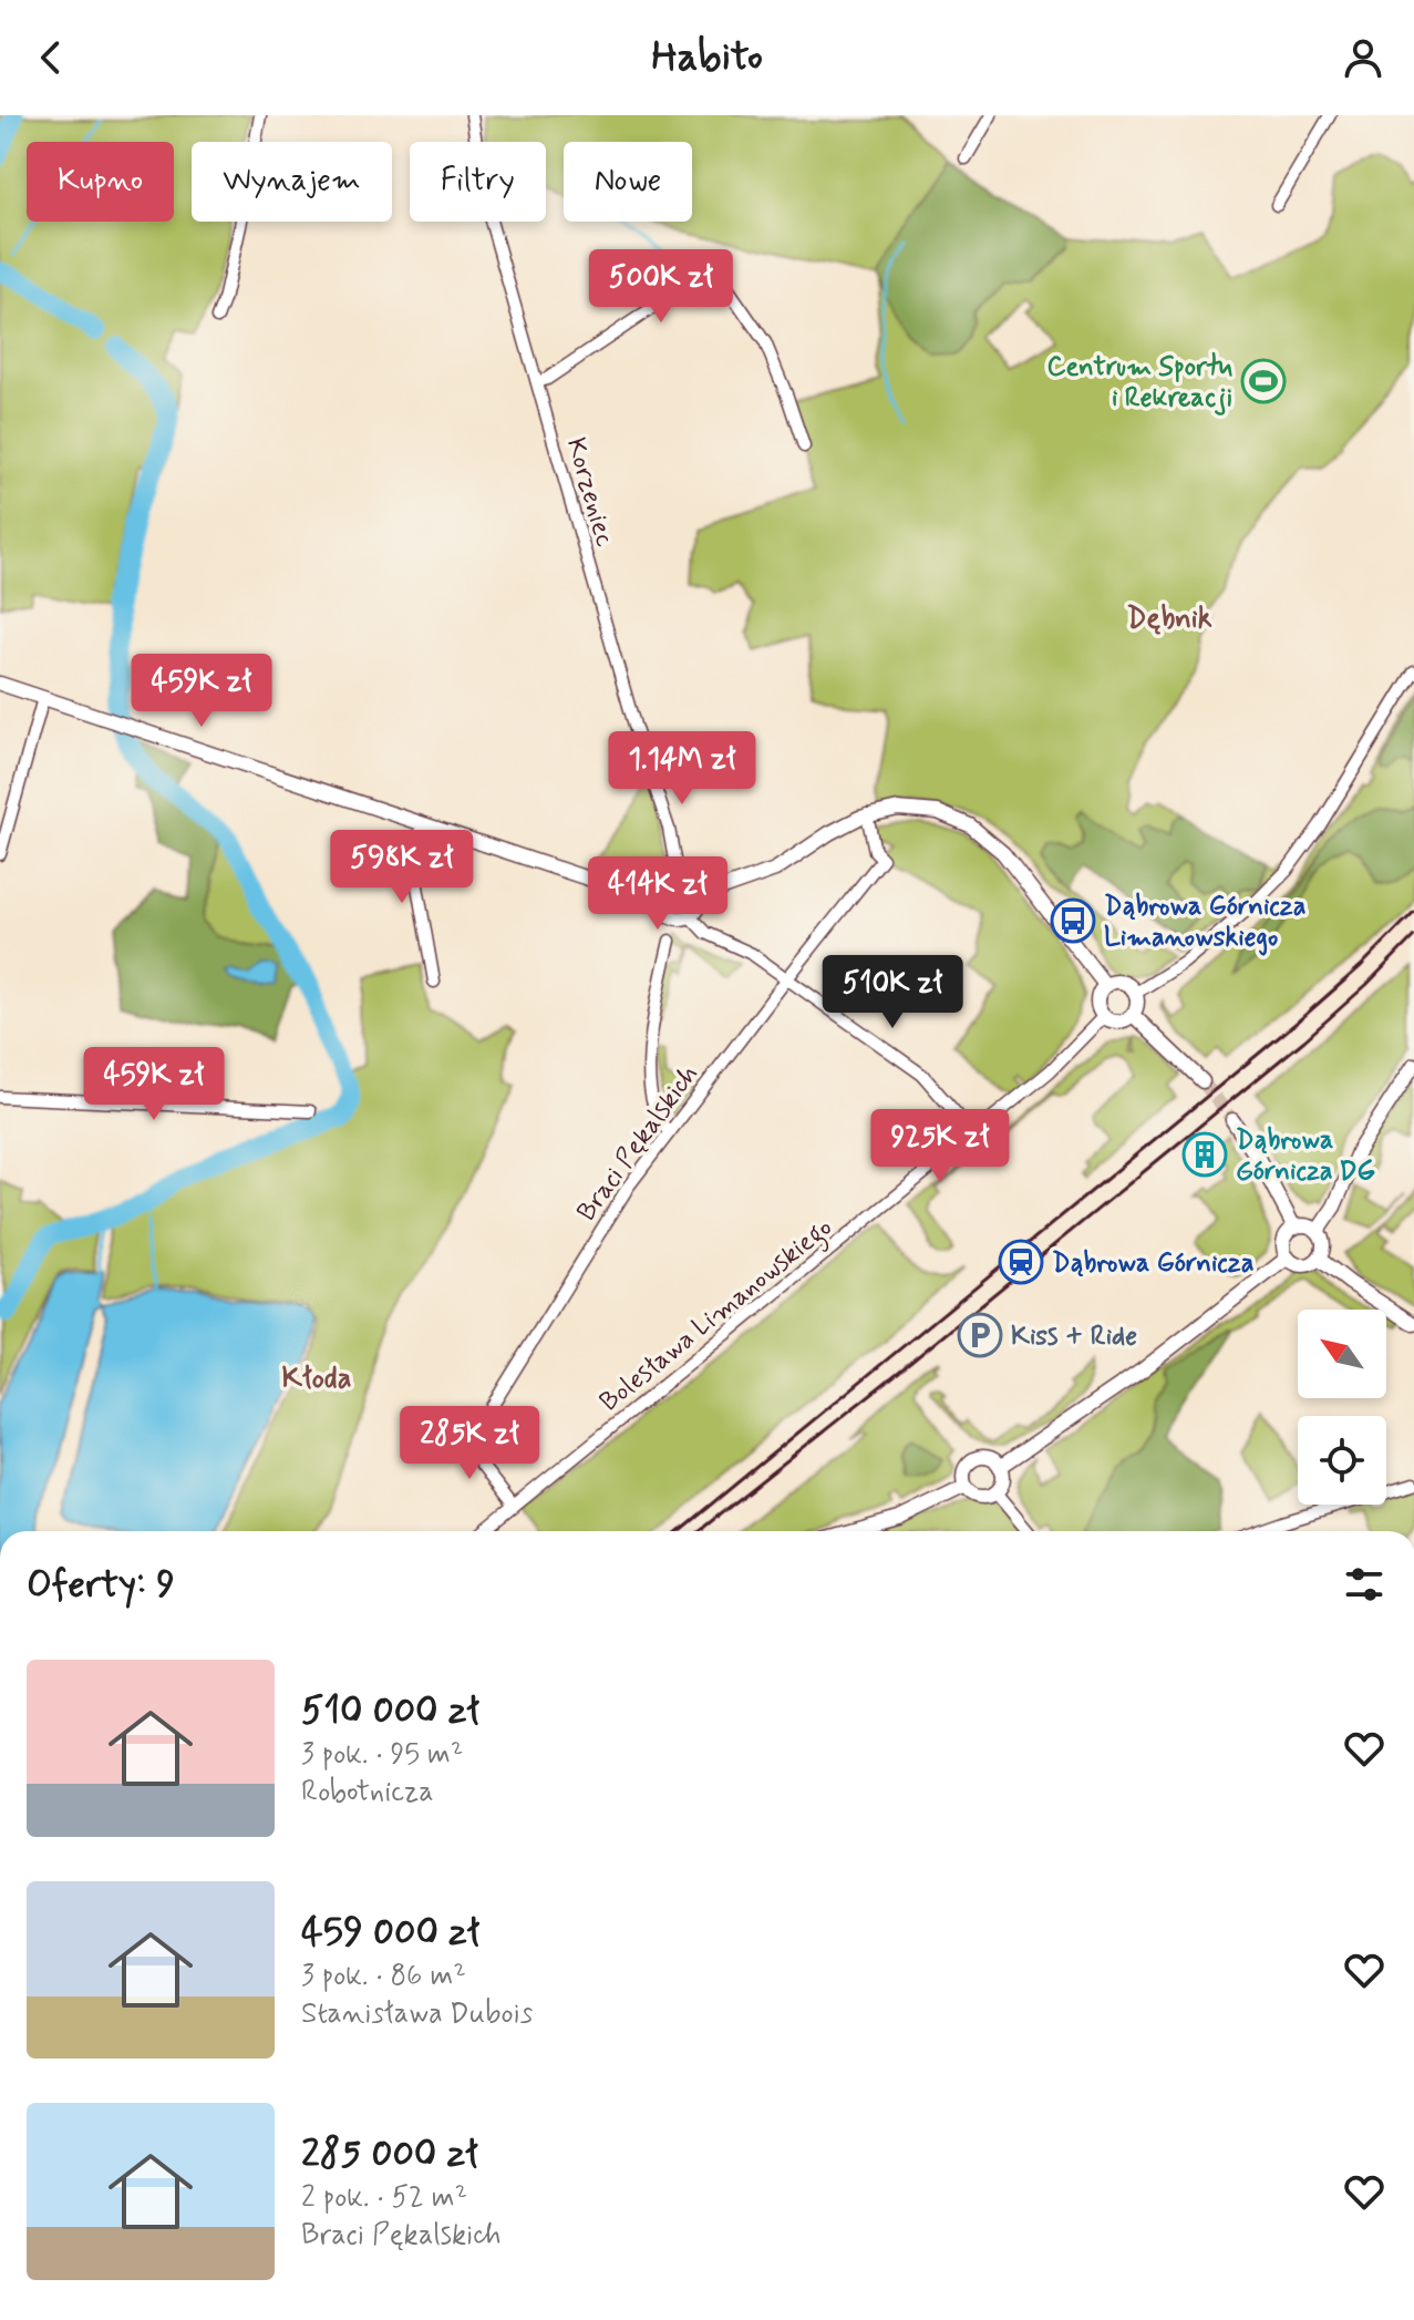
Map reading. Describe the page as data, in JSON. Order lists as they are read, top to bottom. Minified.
{"streets":{"street":["Korzeniec","Braci Pękalskich","Bolesława Limanowskiego"]},"crossings":[["Braci Pękalskich","Bolesława Limanowskiego"]],"districts":["Dębnik","Kłoda"],"places":{"sports":["Centrum Sportu i Rekreacji"],"bus stop":["Dąbrowa Górnicza Limanowskiego"],"building":["Dąbrowa Górnicza DG"],"station":["Dąbrowa Górnicza"],"parking":["Kiss + Ride"]},"north":"top left","page":{"header":"Habito","chip":["Kupno","Wynajem","Filtry","Nowe"],"price":["500K zł","459K zł","1.14M zł","598K zł","414K zł","510K zł","459K zł","925K zł","285K zł"],"heading":"Oferty: 9","list":[{"name":"510 000 zł","note":"3 pok. · 95 m² · Robotnicza"},{"name":"459 000 zł","note":"3 pok. · 86 m² · Stanisława Dubois"},{"name":"285 000 zł","note":"2 pok. · 52 m² · Braci Pękalskich"}]}}
